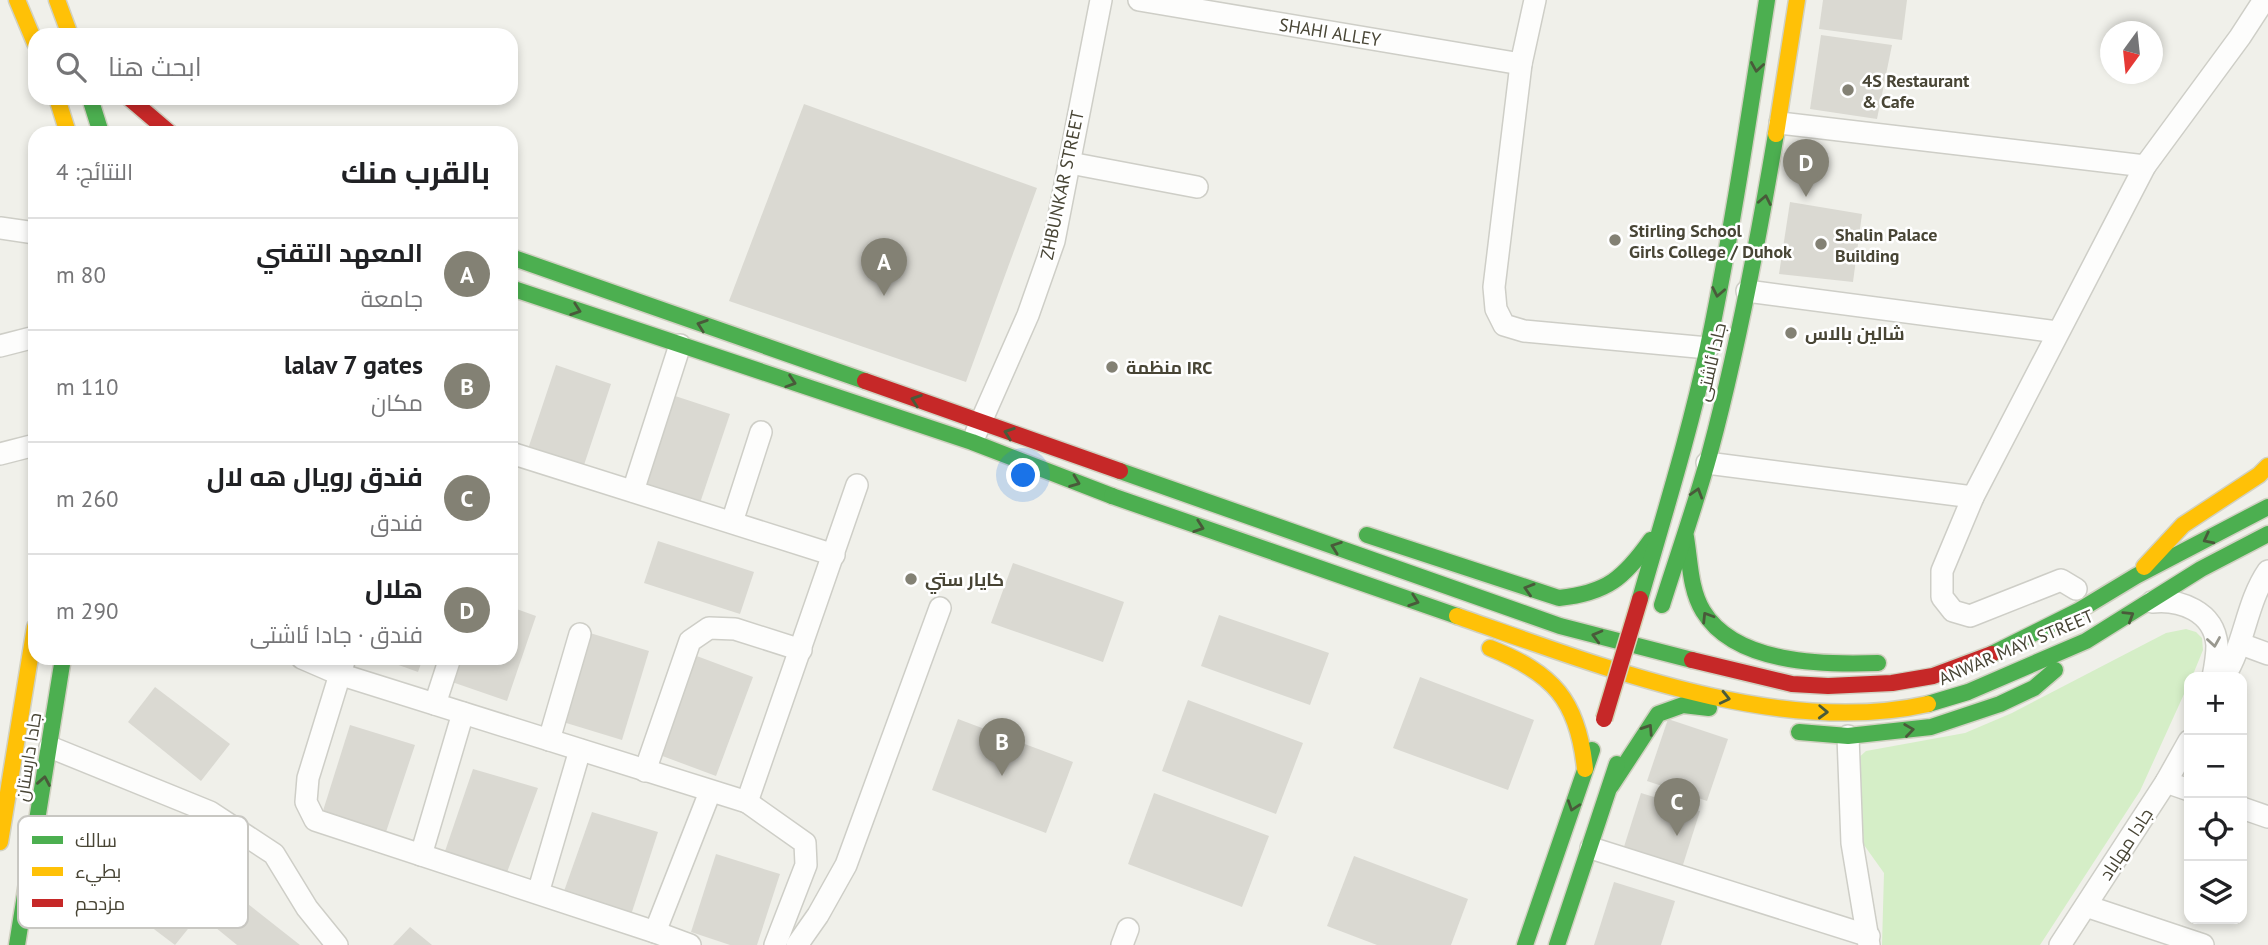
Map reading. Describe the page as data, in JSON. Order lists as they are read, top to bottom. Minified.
{"streets":{"main road":["جادا ئاشتی","ANWAR MAYI STREET","جادا دارستان"],"street":["SHAHI ALLEY","ZHBUNKAR STREET","جادا مهاباد"]},"places":["4S Restaurant & Cafe","Stirling School Girls College / Duhok","Shalin Palace Building","شالين بالاس","منظمة IRC","كايار ستي"],"legend":["سالك","بطيء","مزدحم"],"north":"bottom","page":{"search":"ابحث هنا","heading":["بالقرب منك","النتائج: 4"],"pins":["D","A","B","C"],"list":[{"mark":"A","name":"المعهد التقني","note":"جامعة","value":"80 m"},{"mark":"B","name":"lalav 7 gates","note":"مكان","value":"110 m"},{"mark":"C","name":"فندق رويال هه لال","note":"فندق","value":"260 m"},{"mark":"D","name":"هلال","note":"فندق · جادا ئاشتی","value":"290 m"}],"map_buttons":["+","−"]}}
